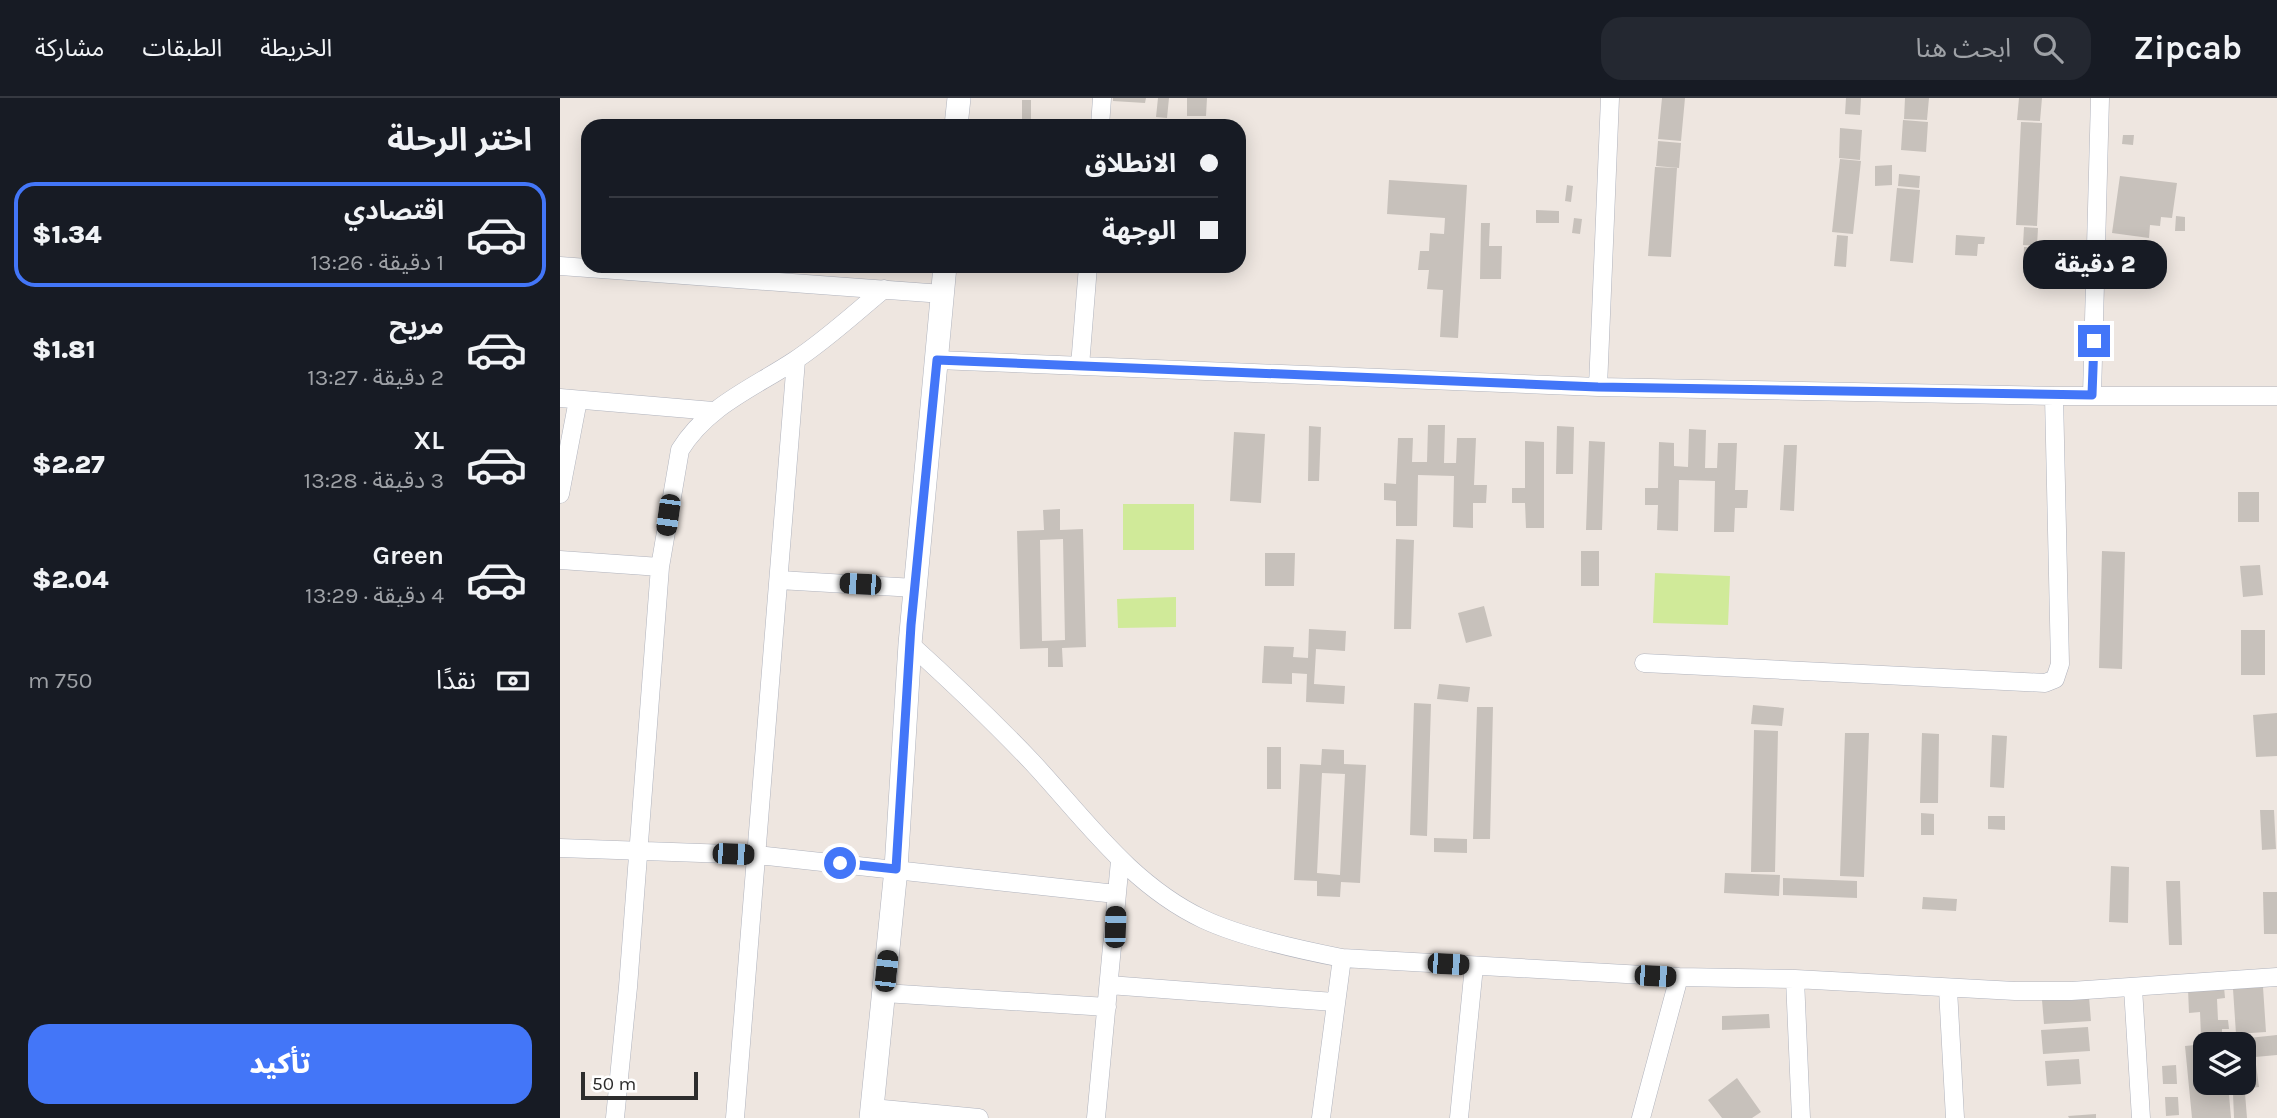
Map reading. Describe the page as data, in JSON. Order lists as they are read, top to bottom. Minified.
{"scale_bar":"50 m","page":{"header":"Zipcab","search":"ابحث هنا","nav":["الخريطة","الطبقات","مشاركة"],"heading":"اختر الرحلة","banner":["الانطلاق","الوجهة"],"list":[{"name":"اقتصادي","note":"1 دقيقة · 13:26","value":"$1.34"},{"name":"مريح","note":"2 دقيقة · 13:27","value":"$1.81"},{"name":"XL","note":"3 دقيقة · 13:28","value":"$2.27"},{"name":"Green","note":"4 دقيقة · 13:29","value":"$2.04"}],"bubble":"2 دقيقة","pay":["نقدًا","750 m"],"buttons":"تأكيد","scale":"50 m"}}
